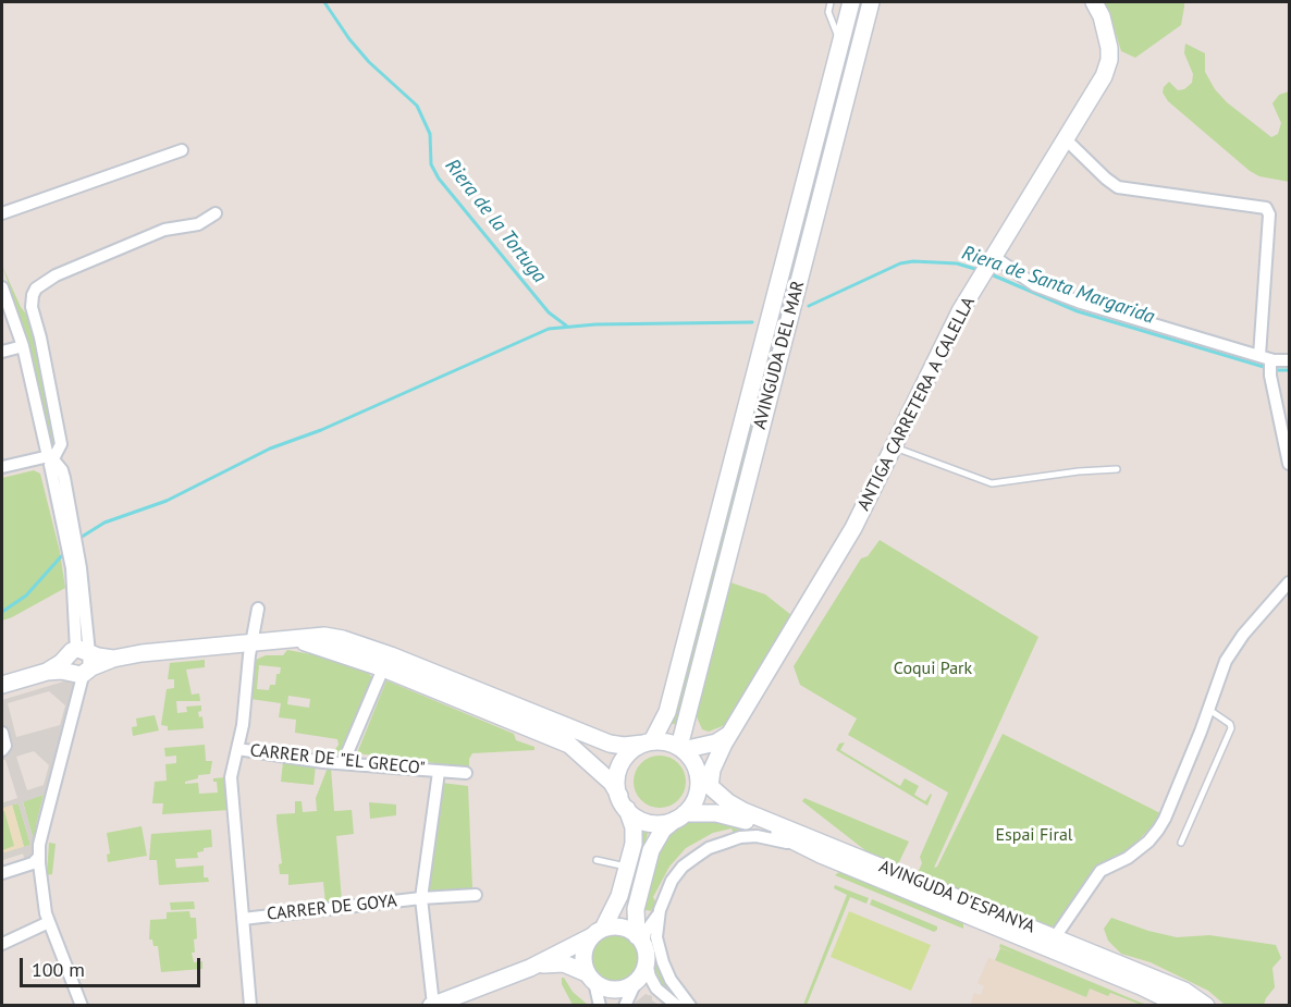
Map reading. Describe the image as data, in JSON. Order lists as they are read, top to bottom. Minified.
{"streets":{"main road":["AVINGUDA DEL MAR","ANTIGA CARRETERA A CALELLA","AVINGUDA D'ESPANYA"],"street":["CARRER DE \"EL GRECO\"","CARRER DE GOYA"]},"crossings":[["AVINGUDA DEL MAR","ANTIGA CARRETERA A CALELLA"],["AVINGUDA DEL MAR","AVINGUDA D'ESPANYA"],["ANTIGA CARRETERA A CALELLA","AVINGUDA D'ESPANYA"]],"water":["Riera de la Tortuga","Riera de Santa Margarida"],"parks":["Coqui Park","Espai Firal"],"scale_bar":"100 m"}
